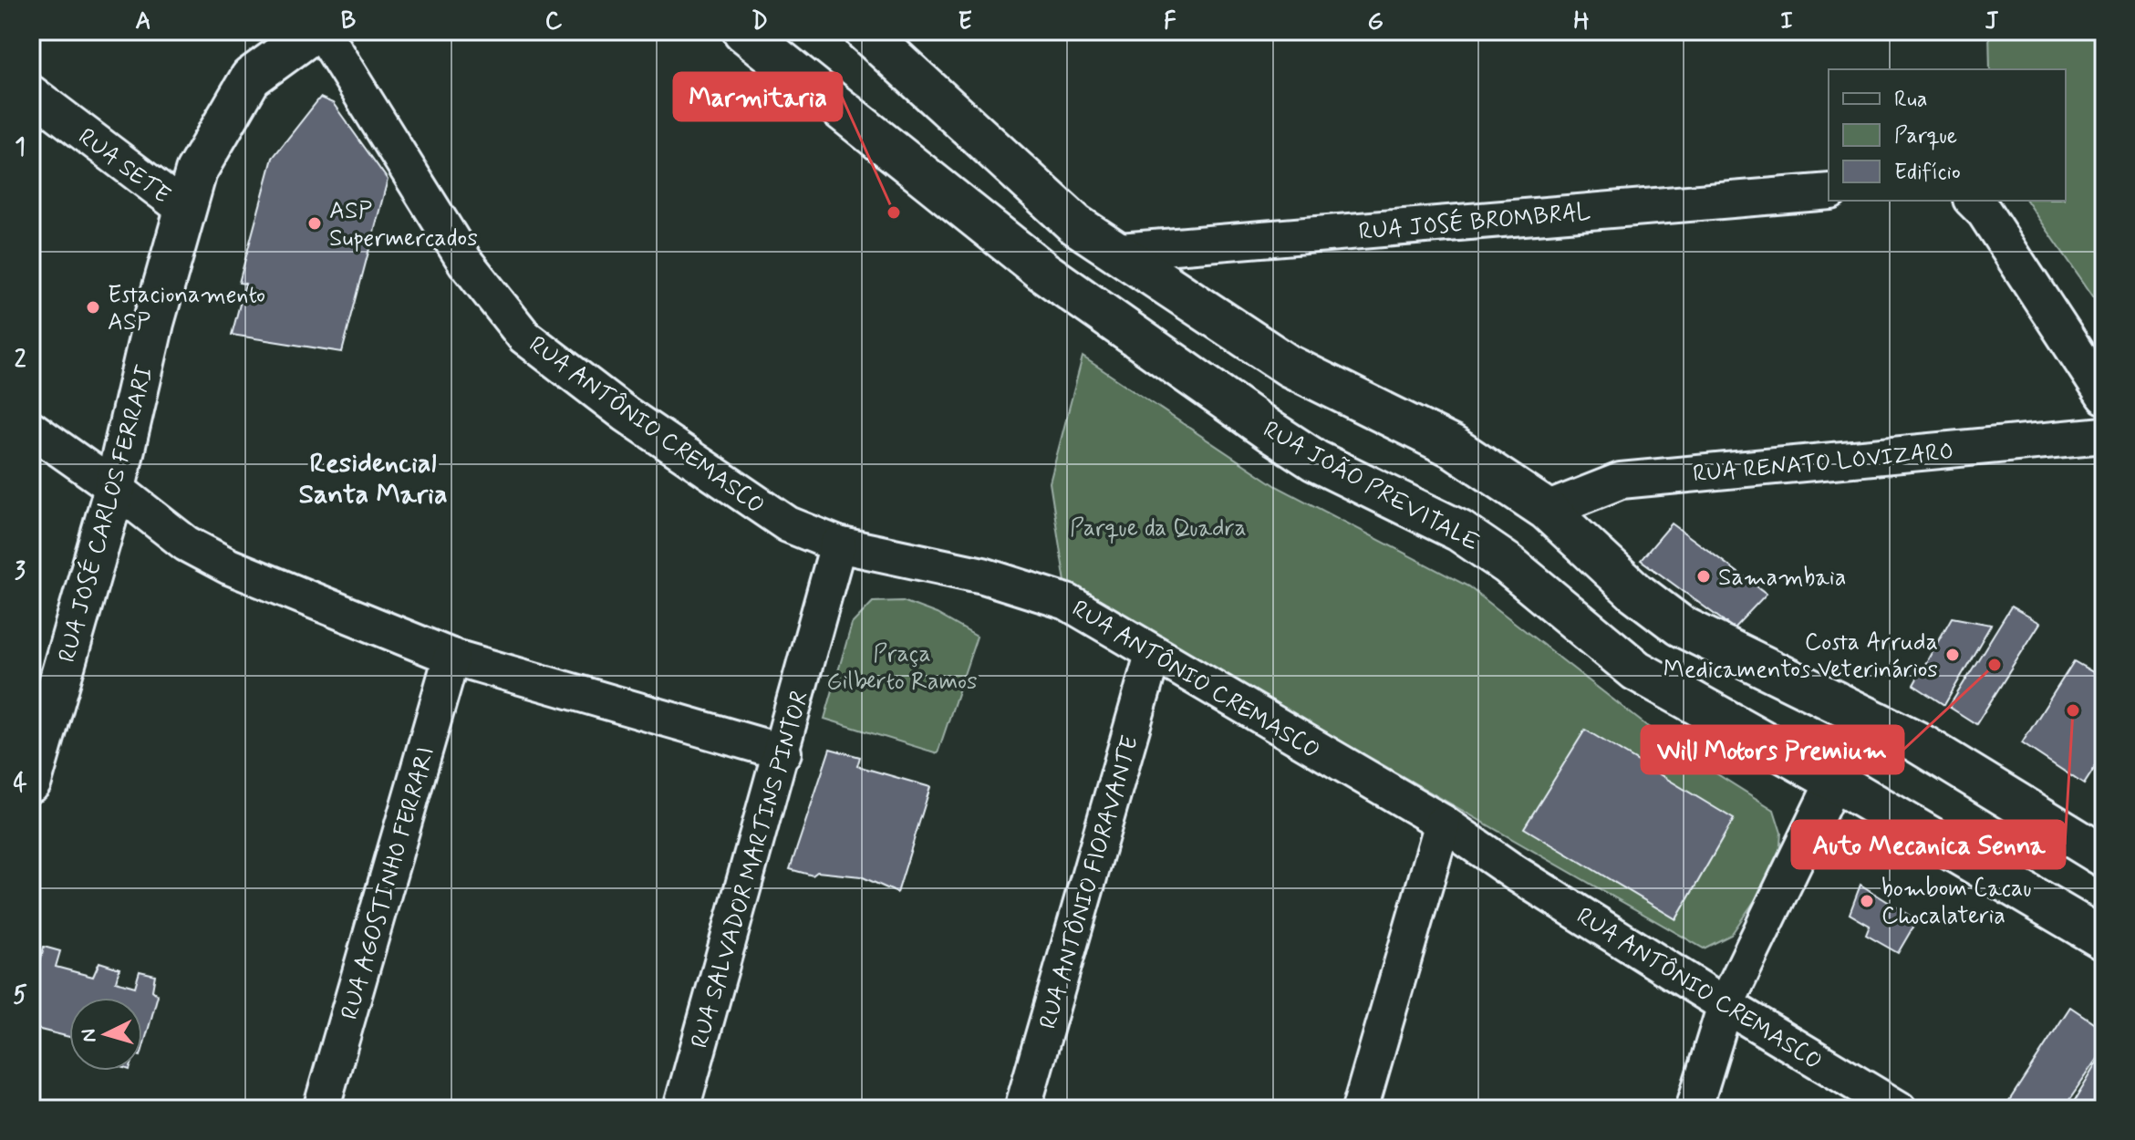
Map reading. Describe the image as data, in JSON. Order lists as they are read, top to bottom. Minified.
{"streets":{"main road":["RUA JOÃO PREVITALE","RUA JOSÉ CARLOS FERRARI"],"street":["RUA SETE","RUA JOSÉ BROMBRAL","RUA ANTÔNIO CREMASCO","RUA RENATO LOVIZARO","RUA SALVADOR MARTINS PINTOR","RUA ANTÔNIO FIORAVANTE","RUA AGOSTINHO FERRARI"]},"crossings":[["RUA SETE","RUA JOSÉ CARLOS FERRARI"],["RUA ANTÔNIO CREMASCO","RUA SALVADOR MARTINS PINTOR"],["RUA ANTÔNIO CREMASCO","RUA ANTÔNIO FIORAVANTE"]],"districts":["Residencial Santa Maria"],"parks":["Parque da Quadra","Praça Gilberto Ramos"],"places":["Marmitaria","ASP Supermercados","Estacionamento ASP","Samambaia","Costa Arruda Medicamentos Veterinários","Will Motors Premium","Auto Mecanica Senna","bombom Cacau Chocalateria"],"legend":["Rua","Parque","Edifício"],"north":"left","grid":{"columns":["A","B","C","D","E","F","G","H","I","J"],"rows":["1","2","3","4","5"]}}
